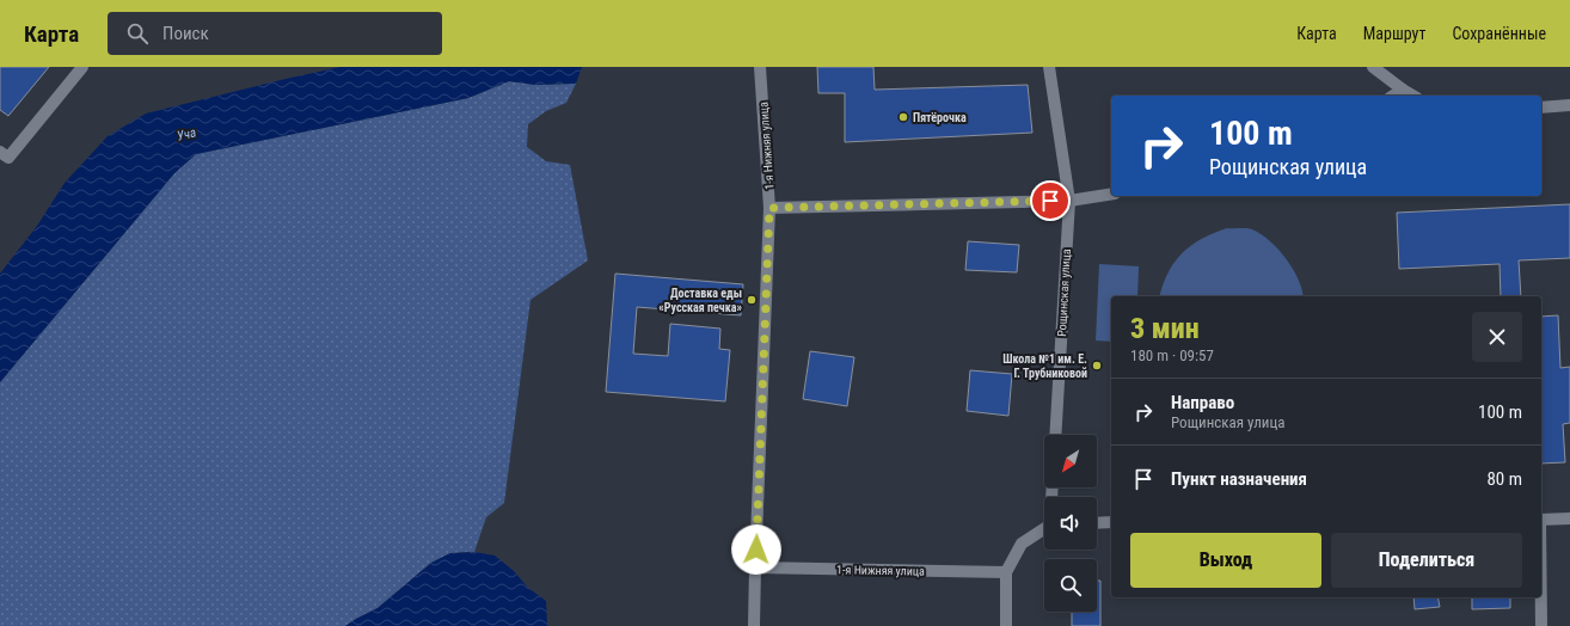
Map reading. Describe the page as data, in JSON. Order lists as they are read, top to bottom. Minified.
{"streets":{"street":["1-я Нижняя улица","Рощинская улица"]},"water":["Уча"],"places":["Пятёрочка","Доставка еды «Русская печка»","Школа №1 им. Е. Г. Трубниковой"],"north":"bottom left","page":{"header":"Карта","search":"Поиск","nav":["Карта","Маршрут","Сохранённые"],"turn":["100 m","Рощинская улица"],"heading":["3 мин","180 m · 09:57"],"list":[{"name":"Направо","note":"Рощинская улица","value":"100 m"},{"name":"Пункт назначения","value":"80 m"}],"buttons":["Выход","Поделиться"]}}
